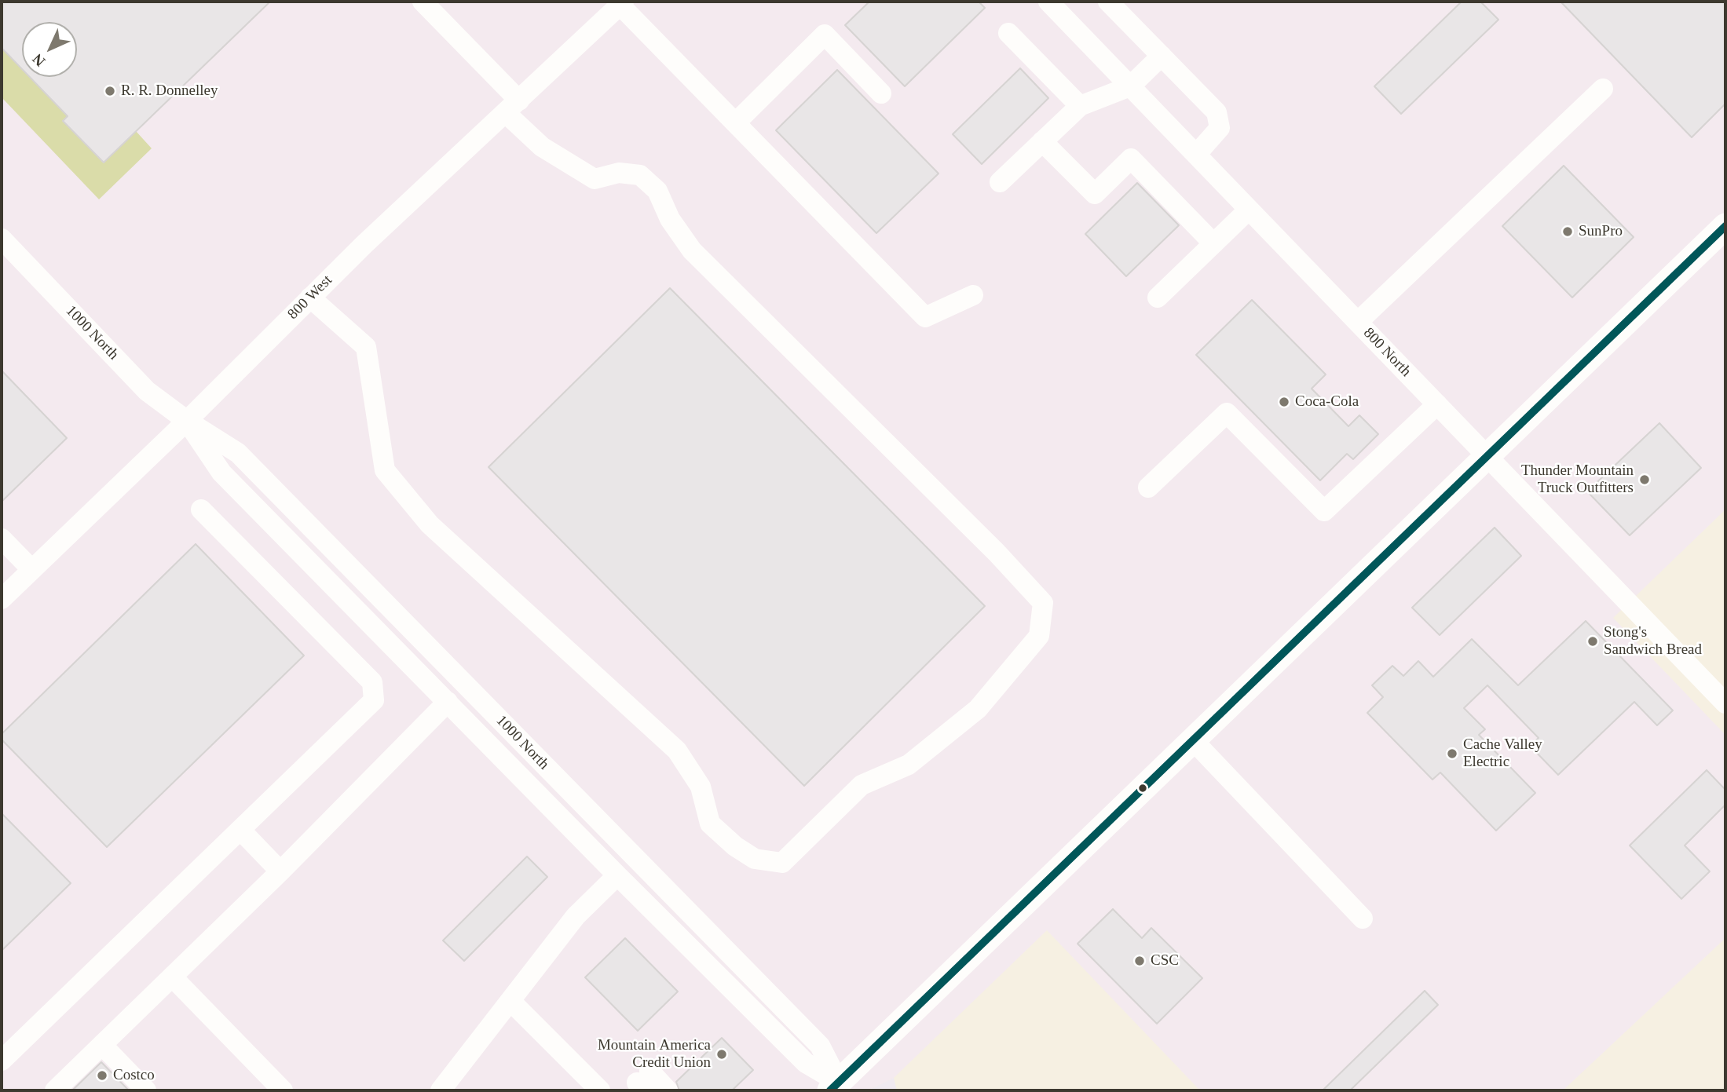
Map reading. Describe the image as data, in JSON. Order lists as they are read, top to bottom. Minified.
{"streets":{"street":["800 West","1000 North","800 North"]},"crossings":[["800 West","1000 North"]],"places":["R. R. Donnelley","SunPro","Coca-Cola","Thunder Mountain Truck Outfitters","Stong's Sandwich Bread","Cache Valley Electric","CSC","Mountain America Credit Union","Costco"],"north":"bottom left"}
